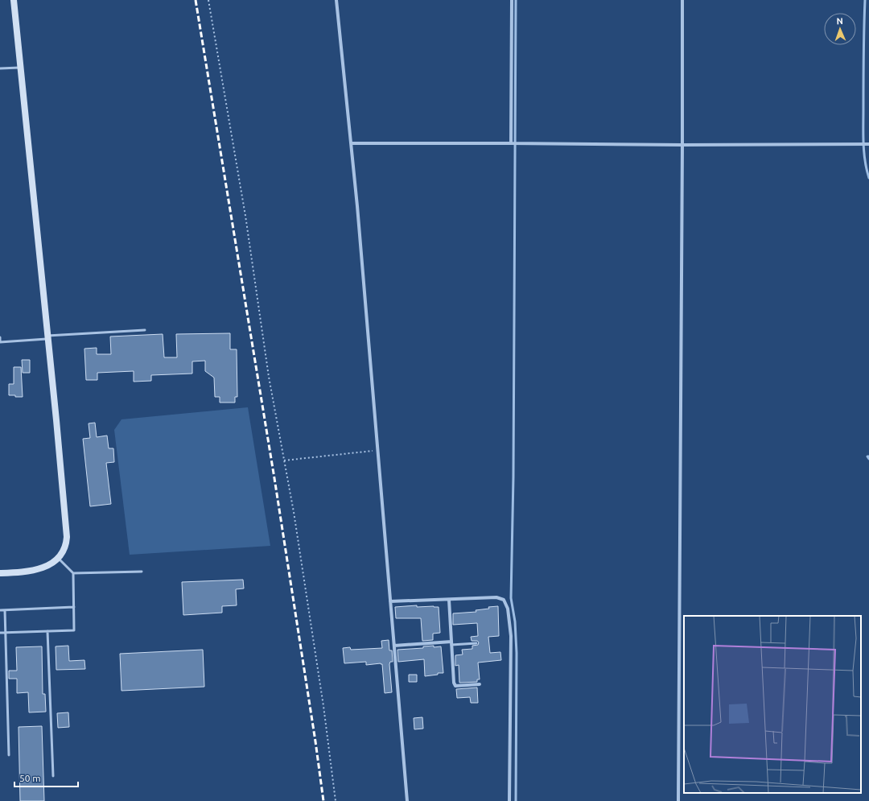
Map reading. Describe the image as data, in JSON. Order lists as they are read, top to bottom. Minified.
{"scale_bar":"50 m","north":"top"}
